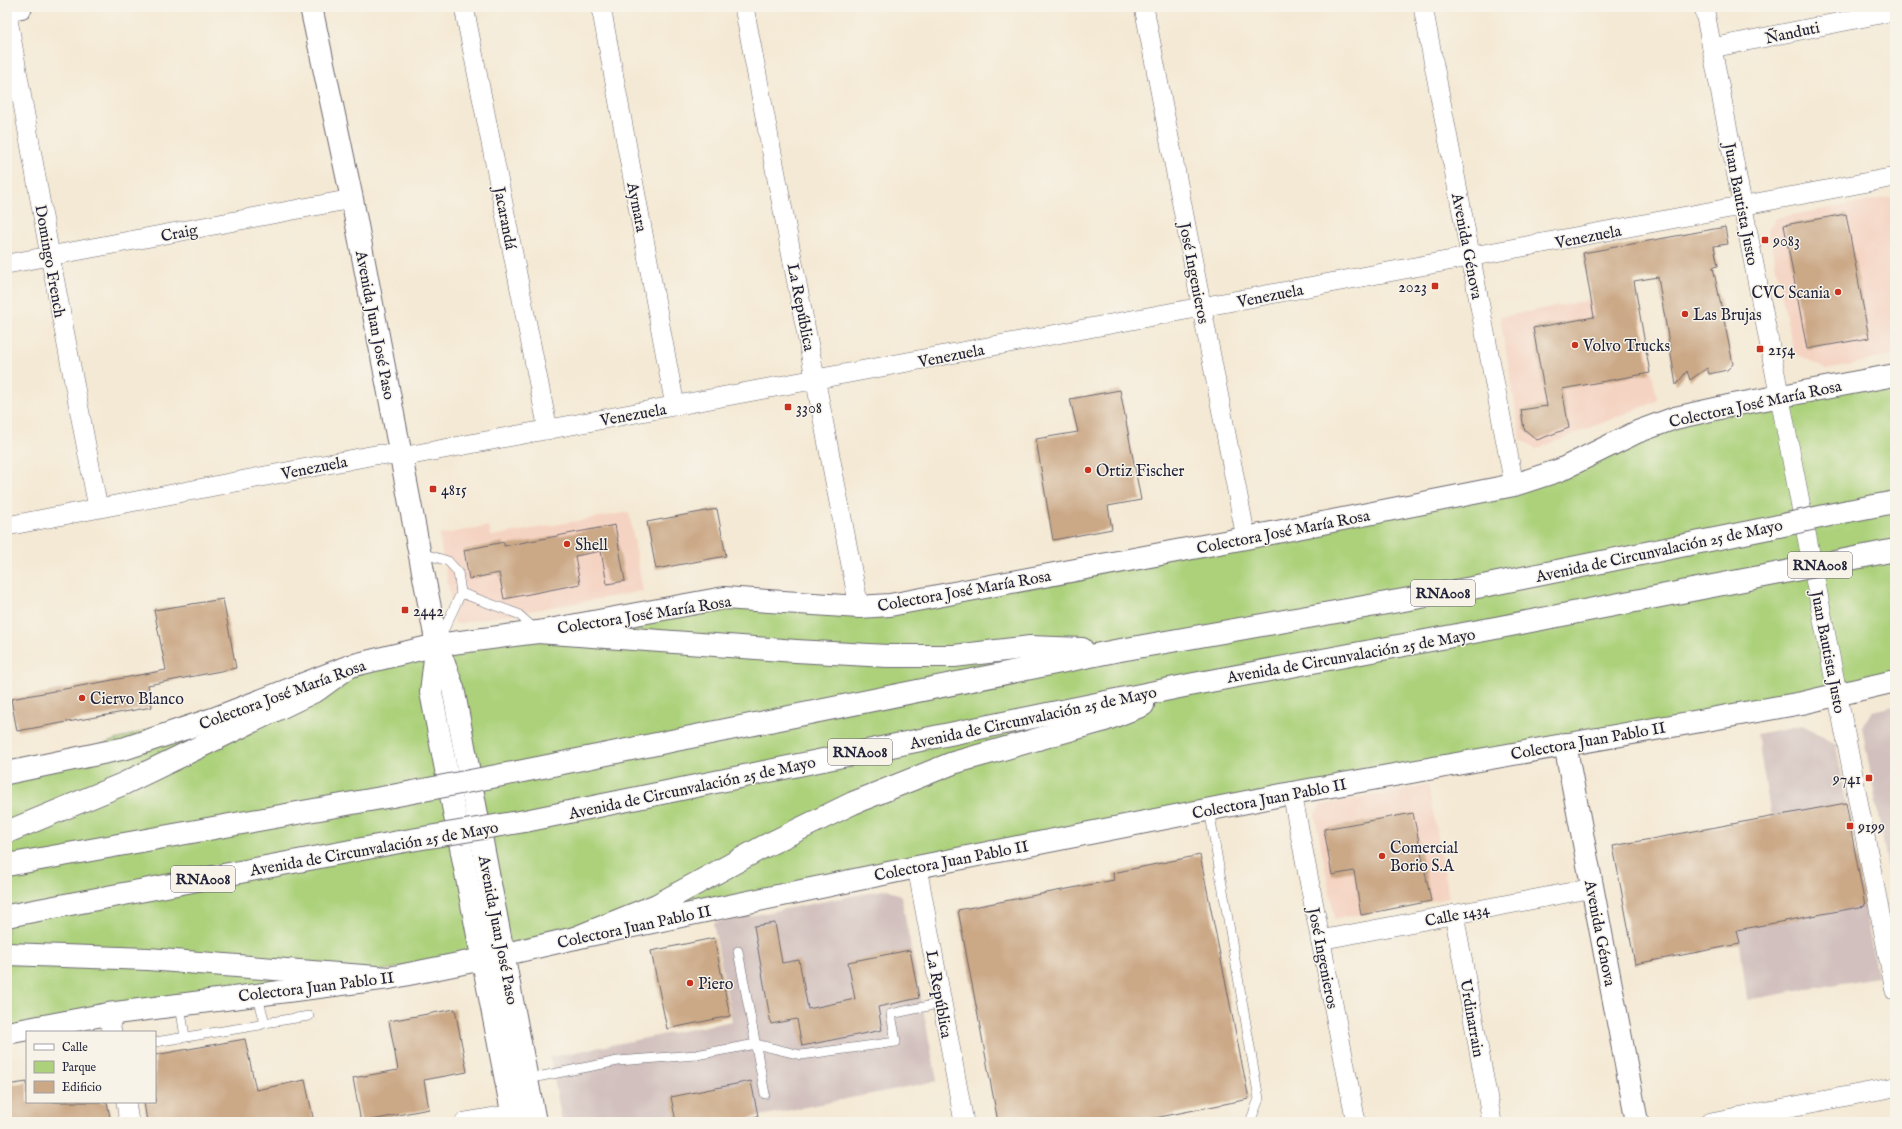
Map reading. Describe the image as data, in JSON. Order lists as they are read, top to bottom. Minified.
{"streets":{"main road":["Avenida Génova","Avenida Juan José Paso","Colectora José María Rosa","Avenida de Circunvalación 25 de Mayo","RNA008","Colectora Juan Pablo II"],"street":["Ñanduti","Juan Bautista Justo","Aymara","Jacarandá","Craig","Venezuela","Domingo French","José Ingenieros","La República","Calle 1434","Urdinarrain"]},"crossings":[["Ñanduti","Juan Bautista Justo"],["Juan Bautista Justo","Venezuela"],["Juan Bautista Justo","Colectora José María Rosa"],["Juan Bautista Justo","Colectora Juan Pablo II"],["Aymara","Venezuela"],["Jacarandá","Venezuela"],["Craig","Domingo French"],["Craig","Avenida Juan José Paso"],["Venezuela","Avenida Génova"],["Venezuela","Domingo French"],["Venezuela","José Ingenieros"],["Venezuela","La República"],["Venezuela","Avenida Juan José Paso"],["Avenida Génova","Colectora José María Rosa"],["Avenida Génova","Colectora Juan Pablo II"],["Avenida Génova","Calle 1434"],["José Ingenieros","Colectora José María Rosa"],["José Ingenieros","Colectora Juan Pablo II"],["José Ingenieros","Calle 1434"],["La República","Colectora José María Rosa"],["La República","Colectora Juan Pablo II"],["Avenida Juan José Paso","Colectora José María Rosa"],["Avenida Juan José Paso","Colectora Juan Pablo II"],["Calle 1434","Urdinarrain"]],"places":{"transit":["9083","2023","2154","3308","4815","2442","9741","9199"],"other":["CVC Scania","Las Brujas","Volvo Trucks","Ortiz Fischer","Shell","Ciervo Blanco","Comercial Borio S.A","Piero"]},"legend":["Calle","Parque","Edificio"]}
